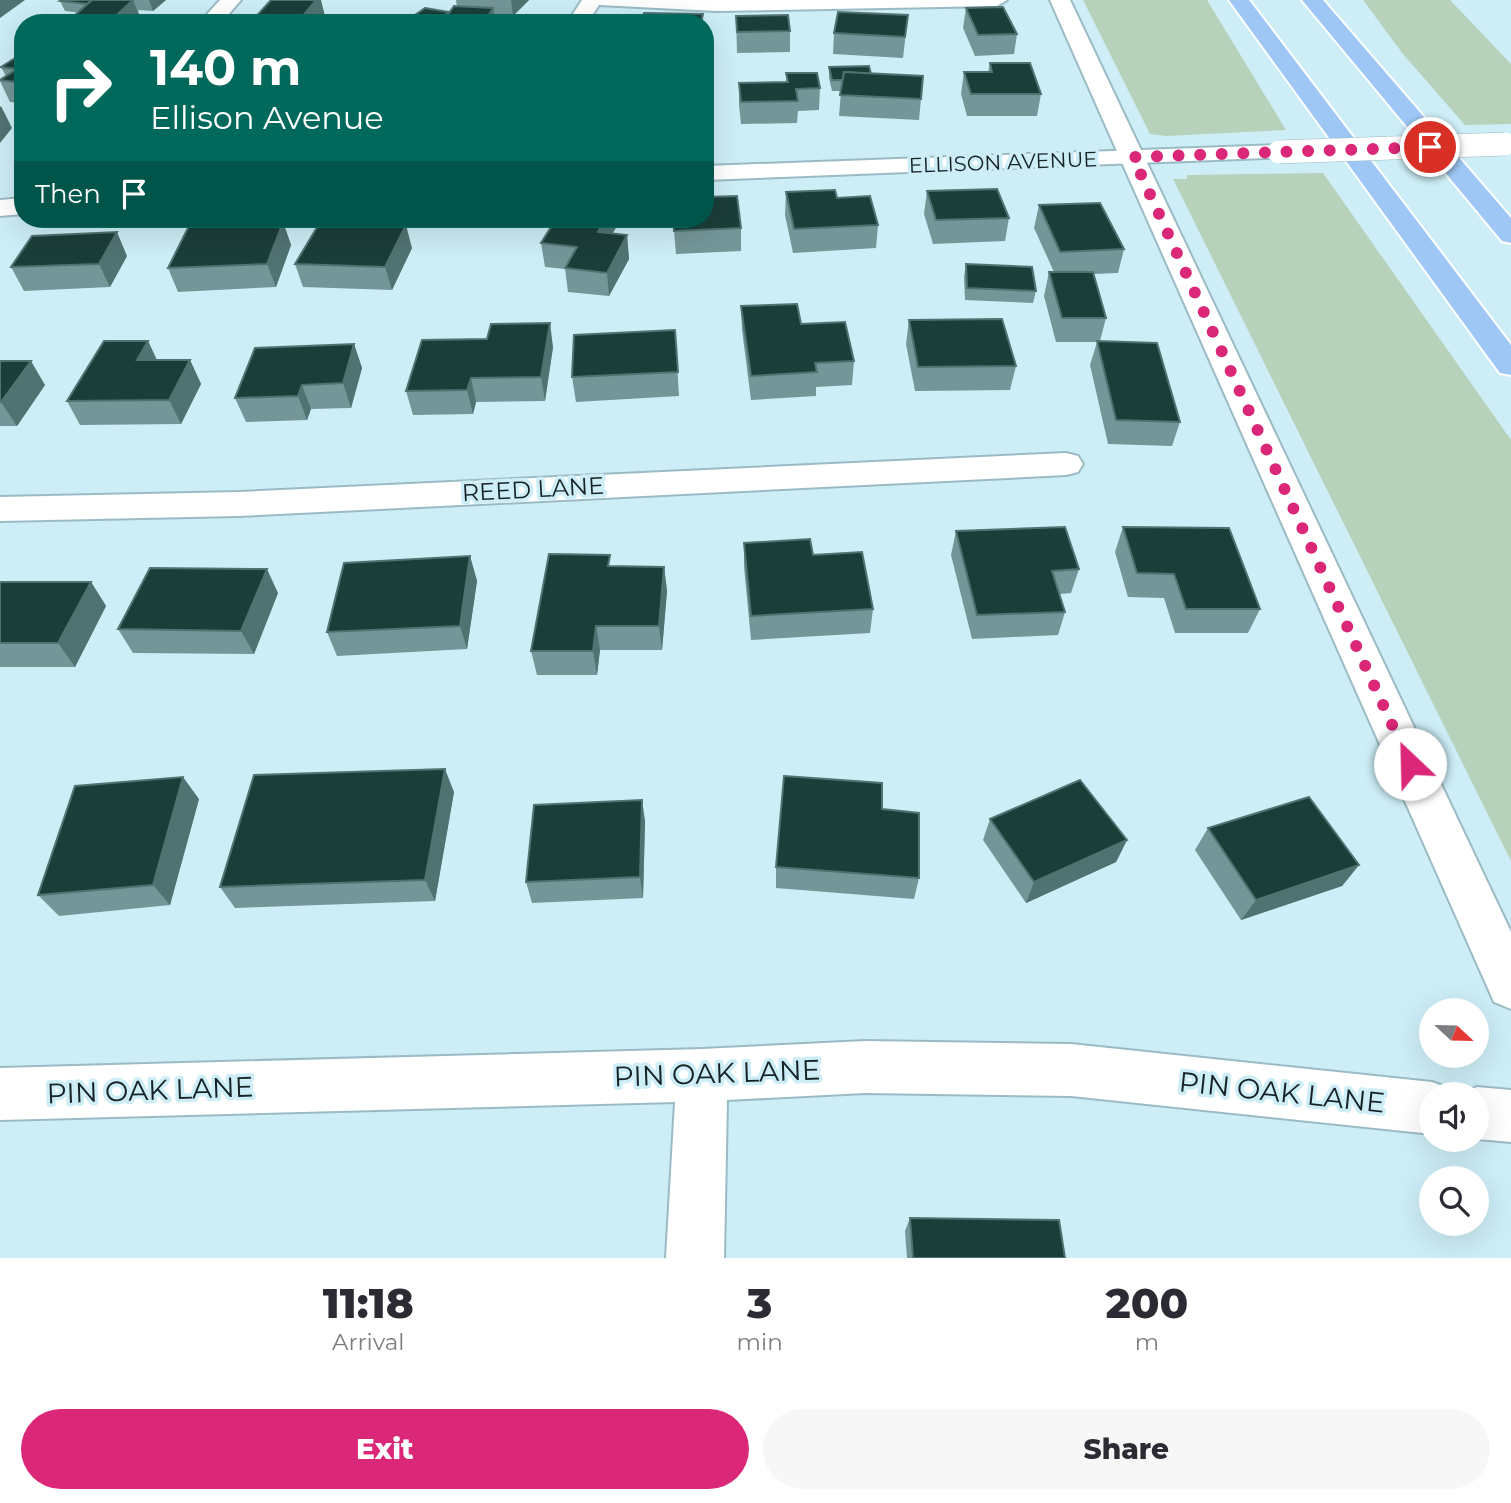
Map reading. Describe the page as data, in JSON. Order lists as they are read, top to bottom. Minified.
{"streets":{"street":["ELLISON AVENUE","REED LANE","PIN OAK LANE"]},"north":"right","page":{"turn":["140 m","Ellison Avenue"],"then":"Then","eta":["11:18","Arrival","3","min","200","m"],"buttons":["Exit","Share"]}}
